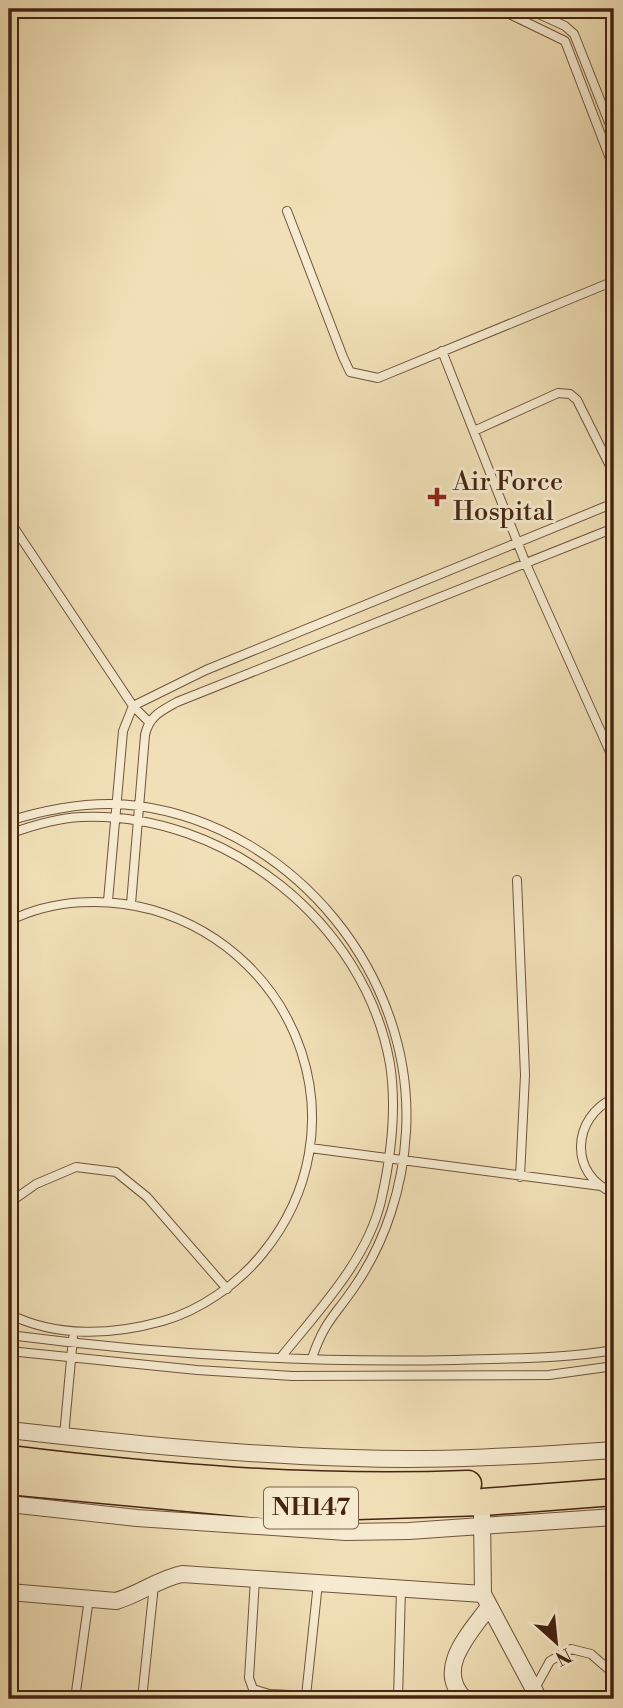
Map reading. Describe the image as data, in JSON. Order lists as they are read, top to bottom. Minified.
{"streets":{"highway":["NH147"]},"places":{"health":["Air Force Hospital"]},"north":"bottom right"}
